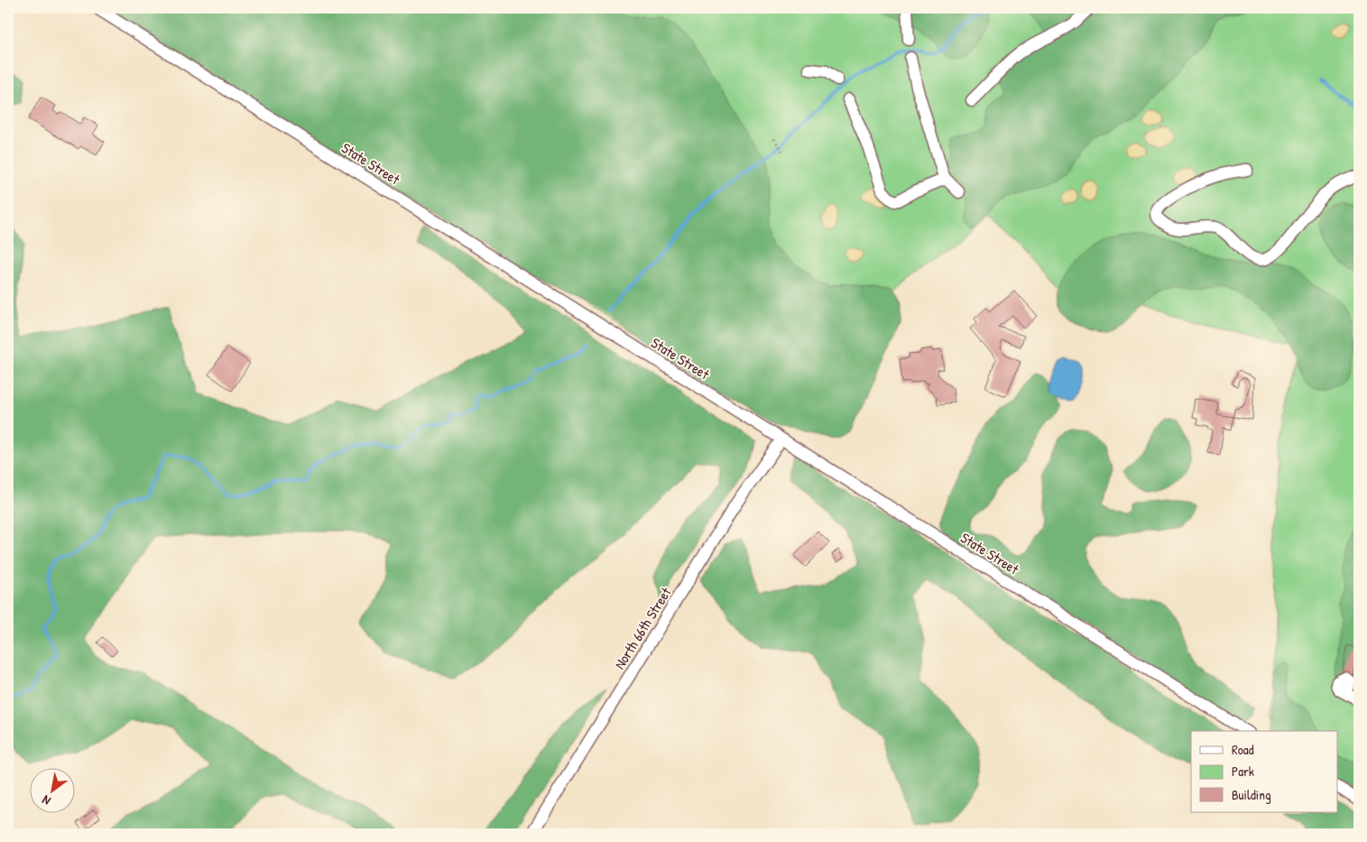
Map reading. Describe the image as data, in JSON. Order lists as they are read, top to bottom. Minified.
{"streets":{"street":["State Street","North 66th Street"]},"crossings":[["State Street","North 66th Street"]],"legend":["Road","Park","Building"],"north":"bottom left"}
